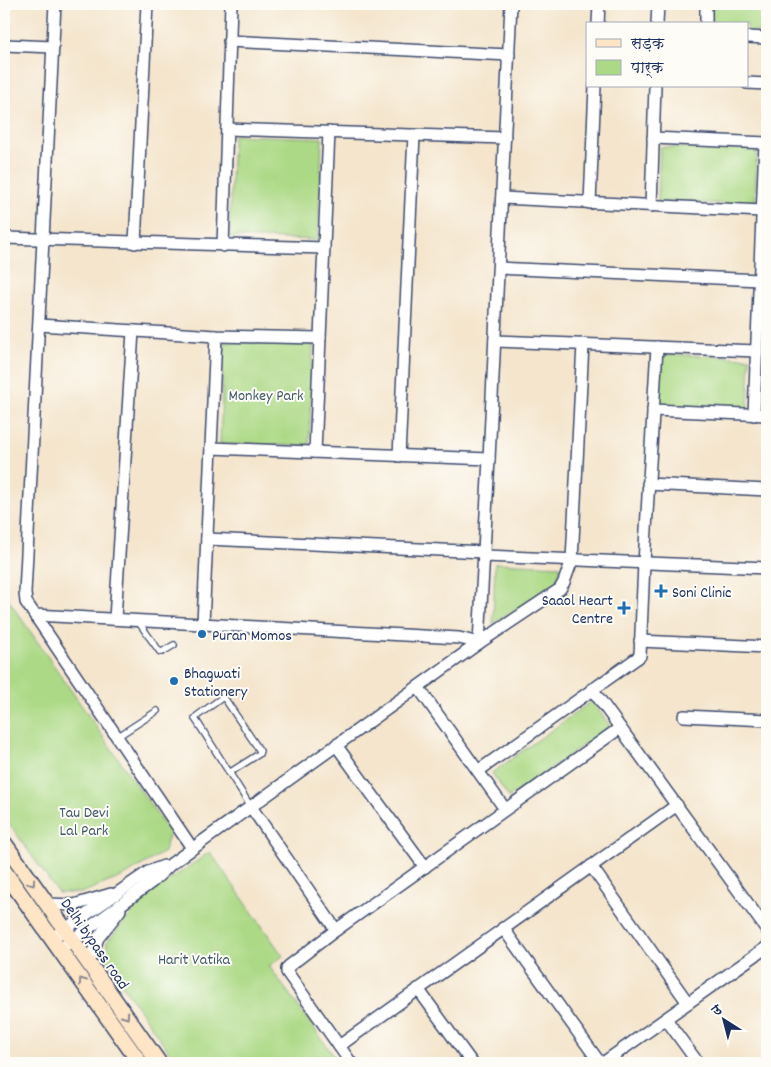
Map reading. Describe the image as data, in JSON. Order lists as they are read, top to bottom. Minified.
{"streets":{"main road":["Delhi bypass road"]},"parks":["Monkey Park","Tau Devi Lal Park","Harit Vatika"],"places":{"health":["Soni Clinic","Saaol Heart Centre"],"other":["Puran Momos","Bhagwati Stationery"]},"legend":["सड़क","पार्क"],"north":"top left"}
